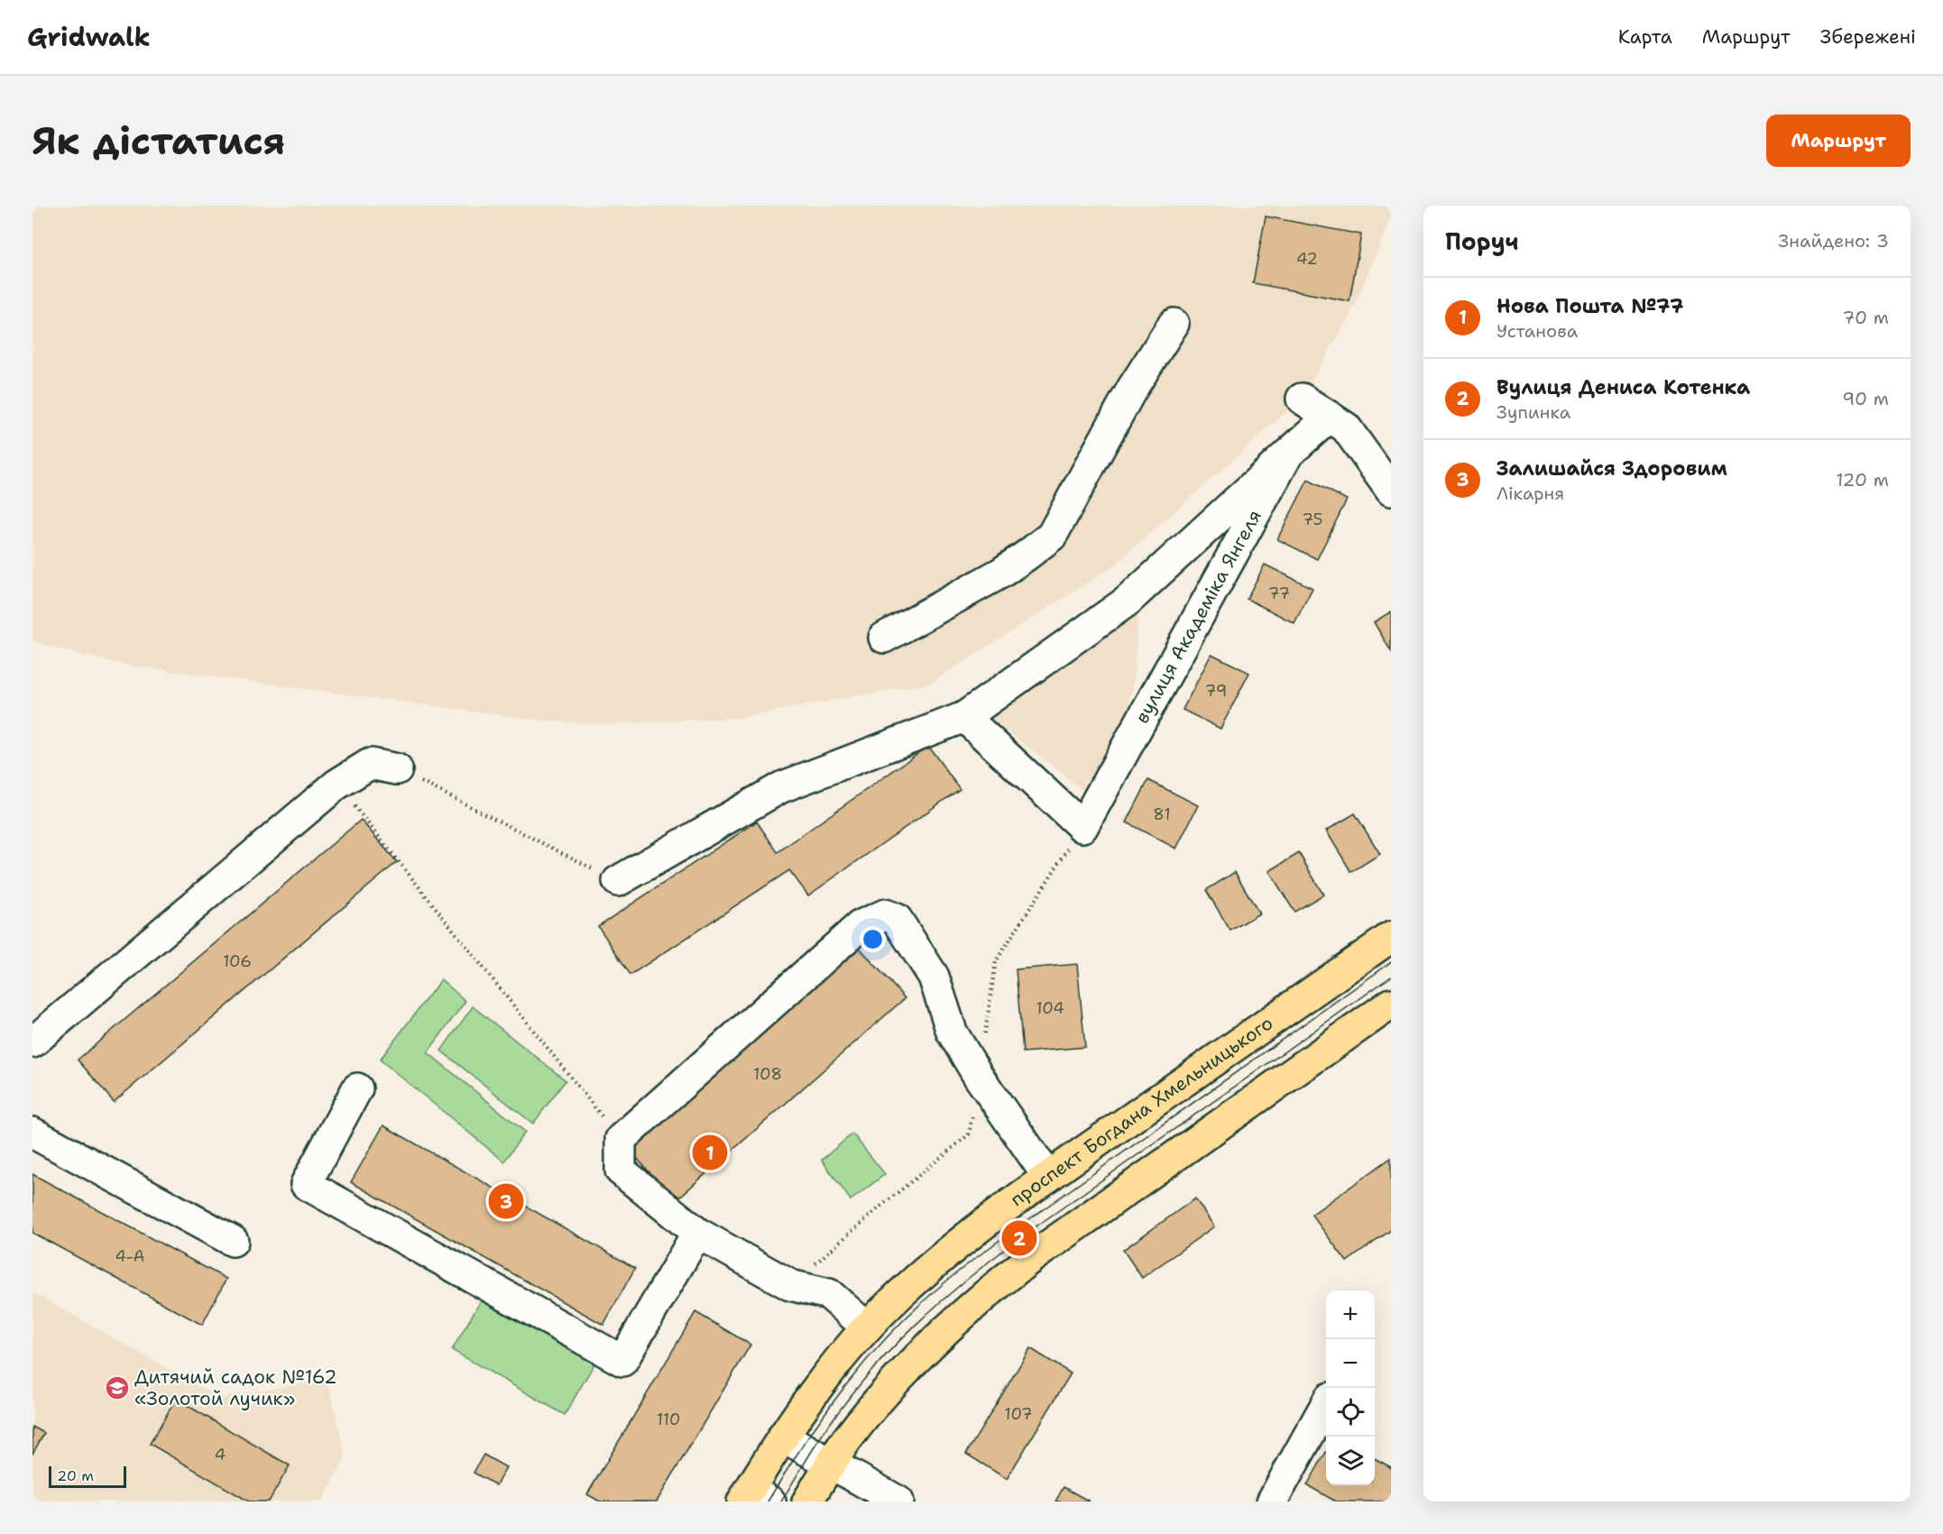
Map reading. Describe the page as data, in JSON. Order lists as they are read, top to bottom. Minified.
{"streets":{"main road":["проспект Богдана Хмельницького"],"street":["вулиця Академіка Янгеля"]},"places":{"school or university":["Дитячий садок №162 «Золотой лучик»"]},"house_numbers":["42","75","77","79","81","106","104","108","4-А","107","110","4"],"scale_bar":"20 m","page":{"header":"Gridwalk","nav":["Карта","Маршрут","Збережені"],"buttons":"Маршрут","title":"Як дістатися","heading":["Поруч","Знайдено: 3"],"list":[{"mark":"1","name":"Нова Пошта №77","note":"Установа","value":"70 m"},{"mark":"2","name":"Вулиця Дениса Котенка","note":"Зупинка","value":"90 m"},{"mark":"3","name":"Залишайся Здоровим","note":"Лікарня","value":"120 m"}],"pins":["1","3","2"],"map_buttons":["+","−"],"scale":"20 m"}}
